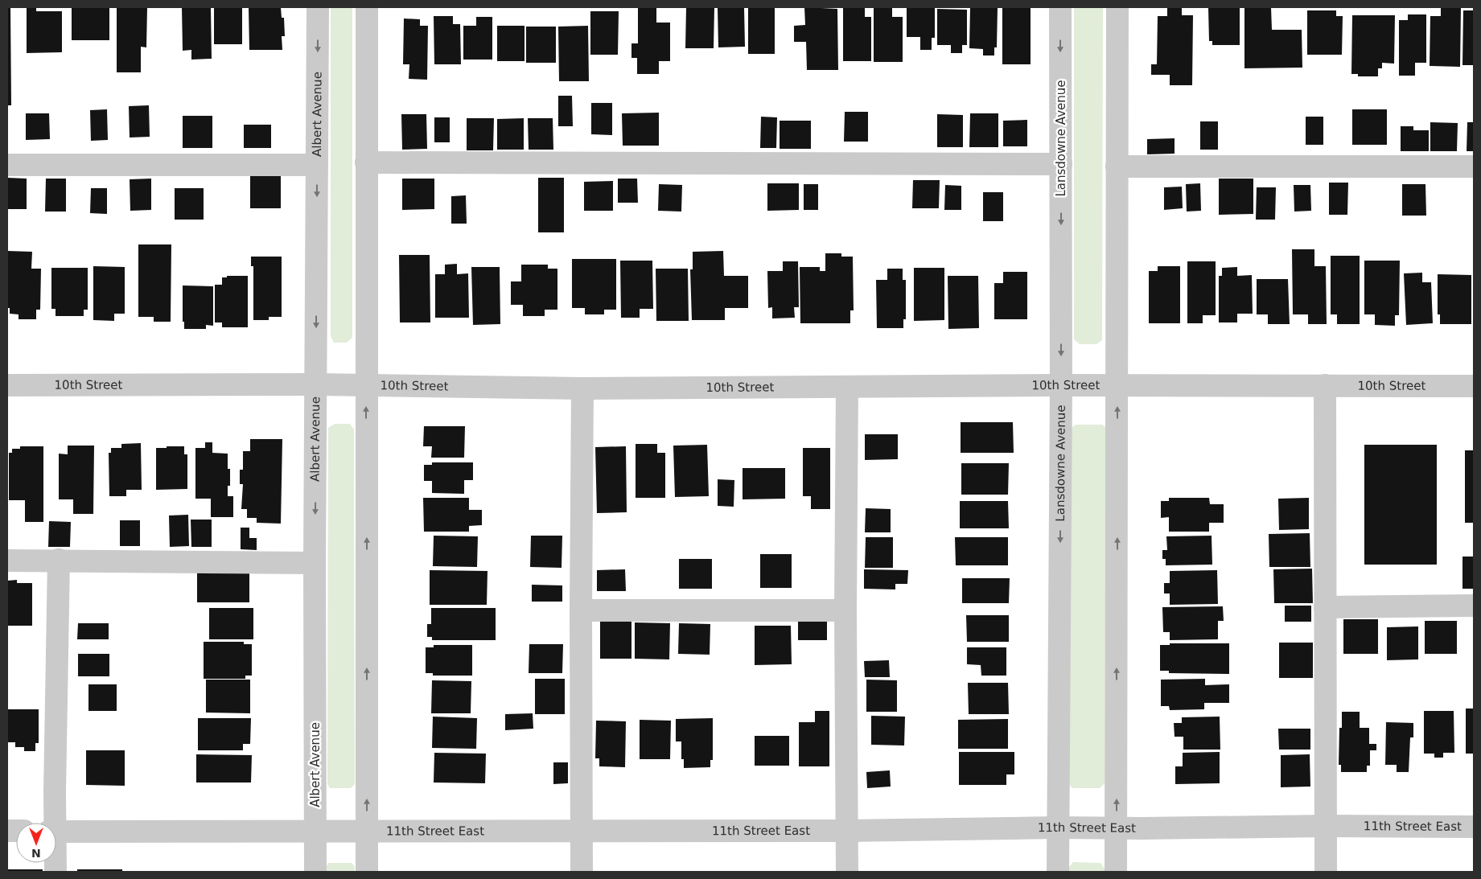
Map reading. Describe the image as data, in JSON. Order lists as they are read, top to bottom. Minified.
{"streets":{"street":["Albert Avenue","Lansdowne Avenue","10th Street","11th Street East"]},"crossings":[["Albert Avenue","10th Street"],["Albert Avenue","11th Street East"],["Lansdowne Avenue","10th Street"],["Lansdowne Avenue","11th Street East"]],"north":"bottom"}
